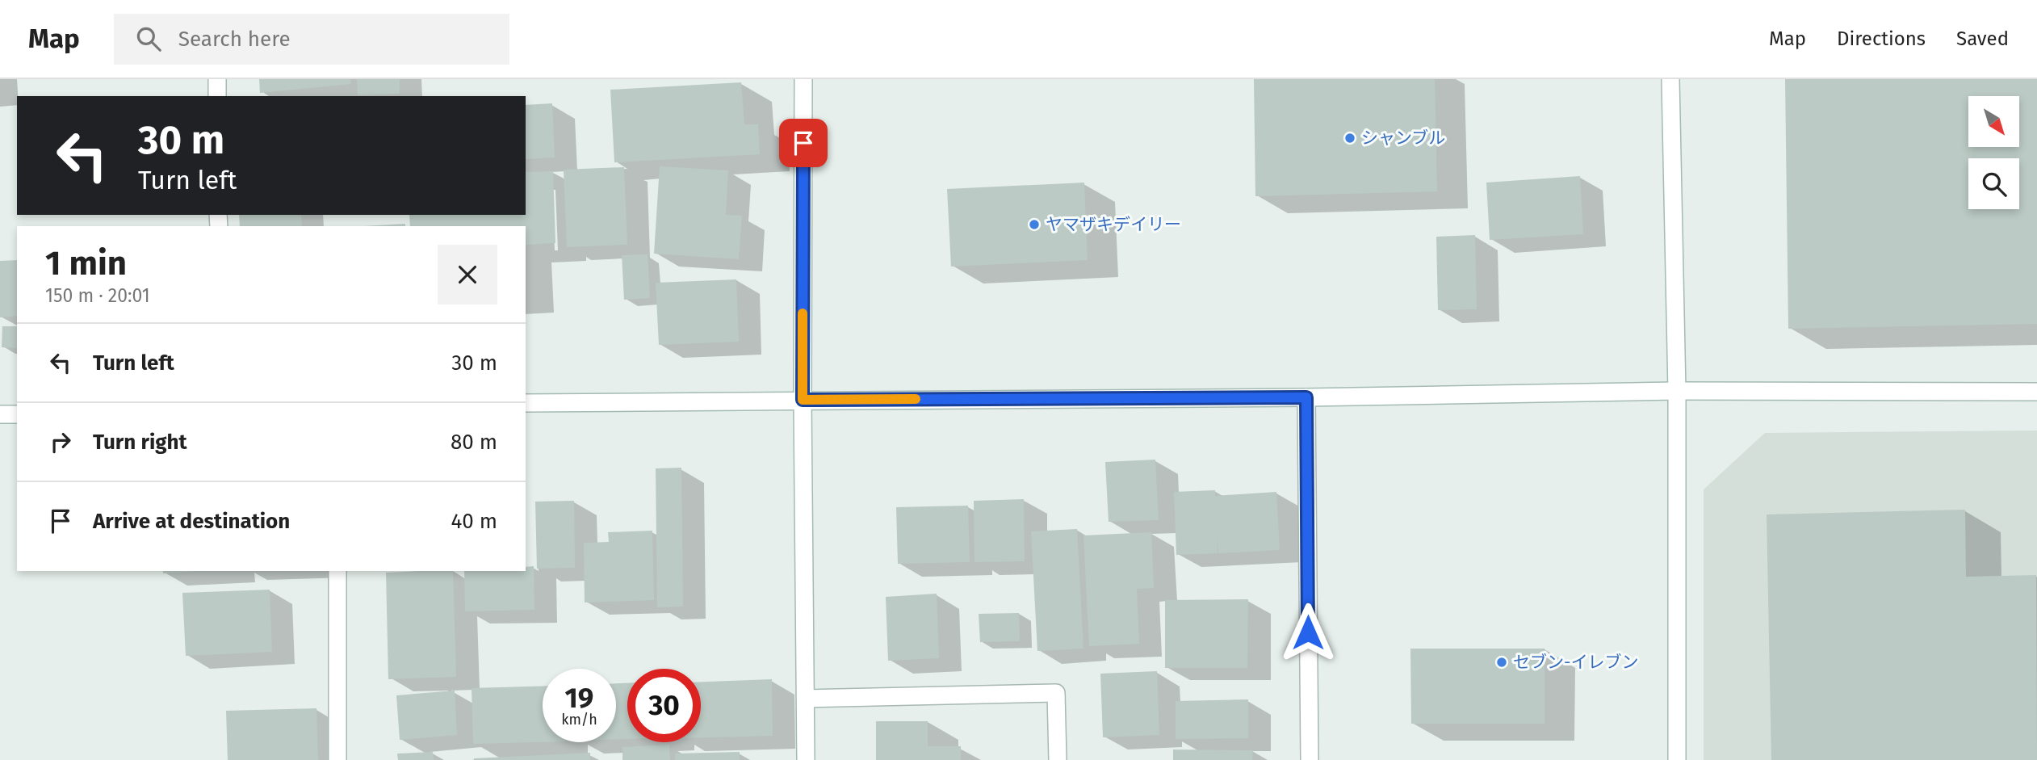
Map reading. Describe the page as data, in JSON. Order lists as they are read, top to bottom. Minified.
{"places":["シャンブル","ヤマザキデイリー","セブン-イレブン"],"north":"bottom right","page":{"header":"Map","search":"Search here","nav":["Map","Directions","Saved"],"turn":["30 m","Turn left"],"heading":["1 min","150 m · 20:01"],"list":[{"name":"Turn left","value":"30 m"},{"name":"Turn right","value":"80 m"},{"name":"Arrive at destination","value":"40 m"}],"speed":"19 km/h","limit":"30"}}
